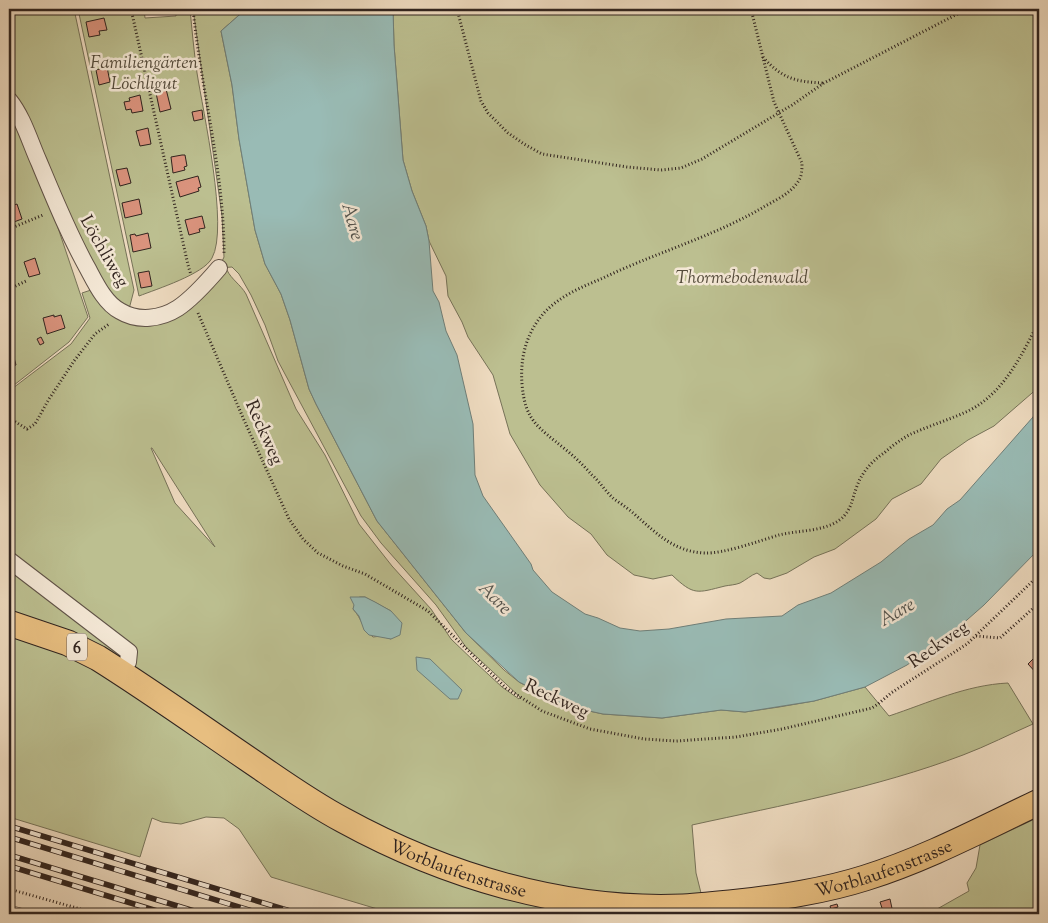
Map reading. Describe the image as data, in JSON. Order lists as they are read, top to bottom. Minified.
{"streets":{"main road":["6","Worblaufenstrasse"],"street":["Löchliweg"],"path":["Reckweg"]},"crossings":[["Löchliweg","Reckweg"]],"water":["Aare"],"parks":["Familiengärten Löchligut","Thormebodenwald"]}
